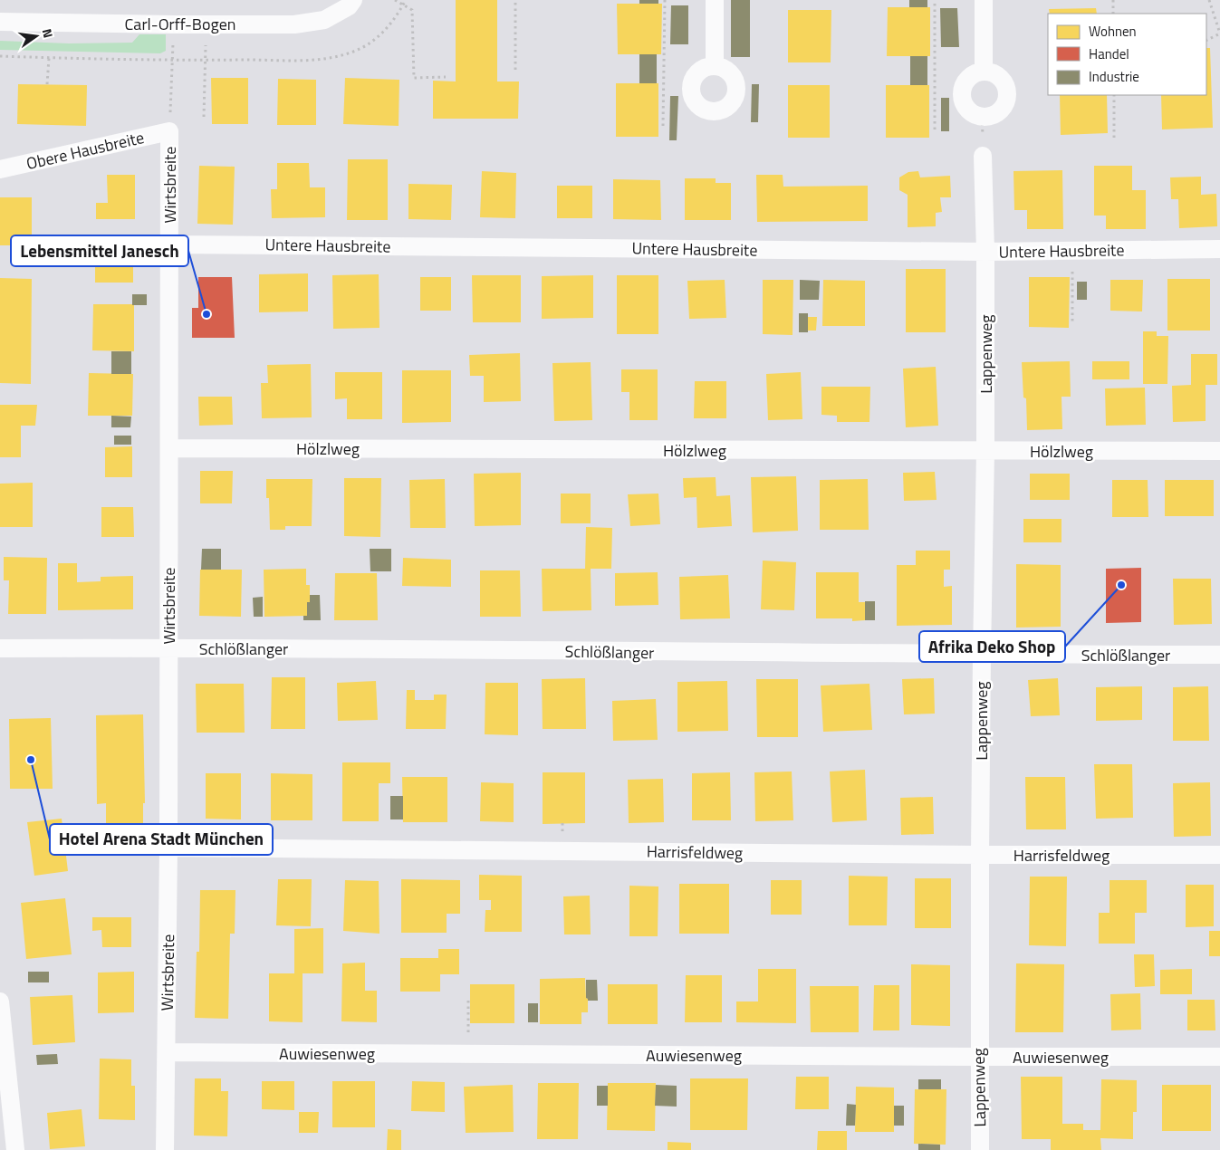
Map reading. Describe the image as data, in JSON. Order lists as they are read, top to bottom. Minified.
{"streets":{"street":["Carl-Orff-Bogen","Obere Hausbreite","Wirtsbreite","Untere Hausbreite","Lappenweg","Hölzlweg","Schlößlanger","Harrisfeldweg","Auwiesenweg"]},"crossings":[["Obere Hausbreite","Wirtsbreite"],["Wirtsbreite","Untere Hausbreite"],["Wirtsbreite","Hölzlweg"],["Wirtsbreite","Schlößlanger"],["Wirtsbreite","Harrisfeldweg"],["Wirtsbreite","Auwiesenweg"],["Untere Hausbreite","Lappenweg"],["Lappenweg","Hölzlweg"],["Lappenweg","Schlößlanger"],["Lappenweg","Harrisfeldweg"],["Lappenweg","Auwiesenweg"]],"places":["Lebensmittel Janesch","Afrika Deko Shop","Hotel Arena Stadt München"],"legend":["Wohnen","Handel","Industrie"],"north":"right"}
